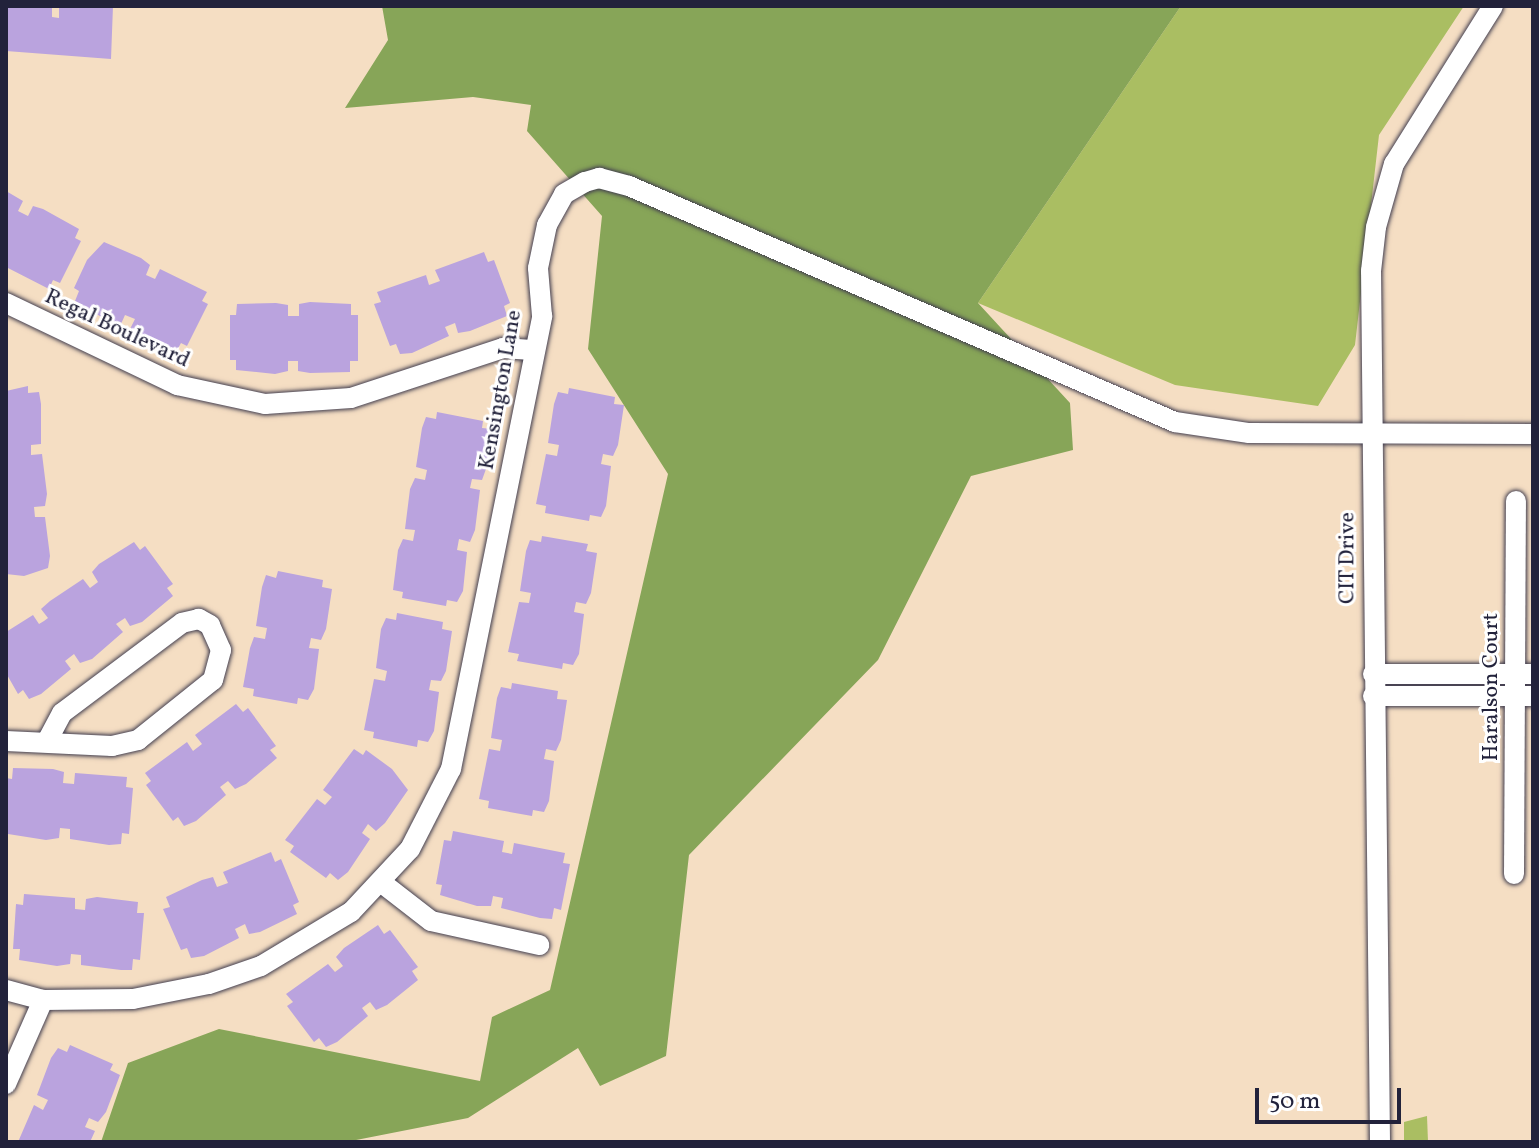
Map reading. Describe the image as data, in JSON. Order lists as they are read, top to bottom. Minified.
{"streets":{"street":["Regal Boulevard","Kensington Lane","CIT Drive","Haralson Court"]},"crossings":[["Regal Boulevard","Kensington Lane"],["Kensington Lane","CIT Drive"]],"scale_bar":"50 m"}
